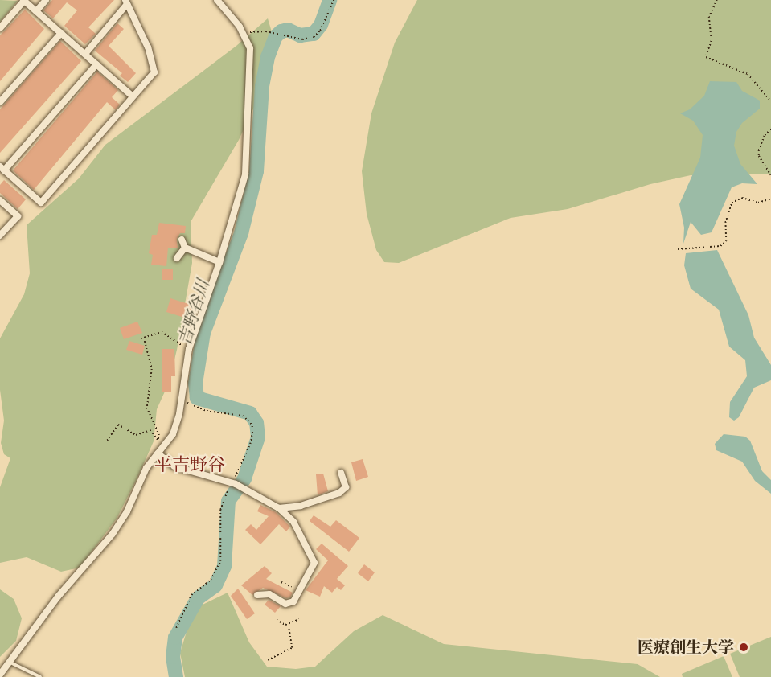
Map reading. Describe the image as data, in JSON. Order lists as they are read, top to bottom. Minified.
{"districts":["平吉野谷"],"water":["吉野谷川"],"places":["医療創生大学"]}
